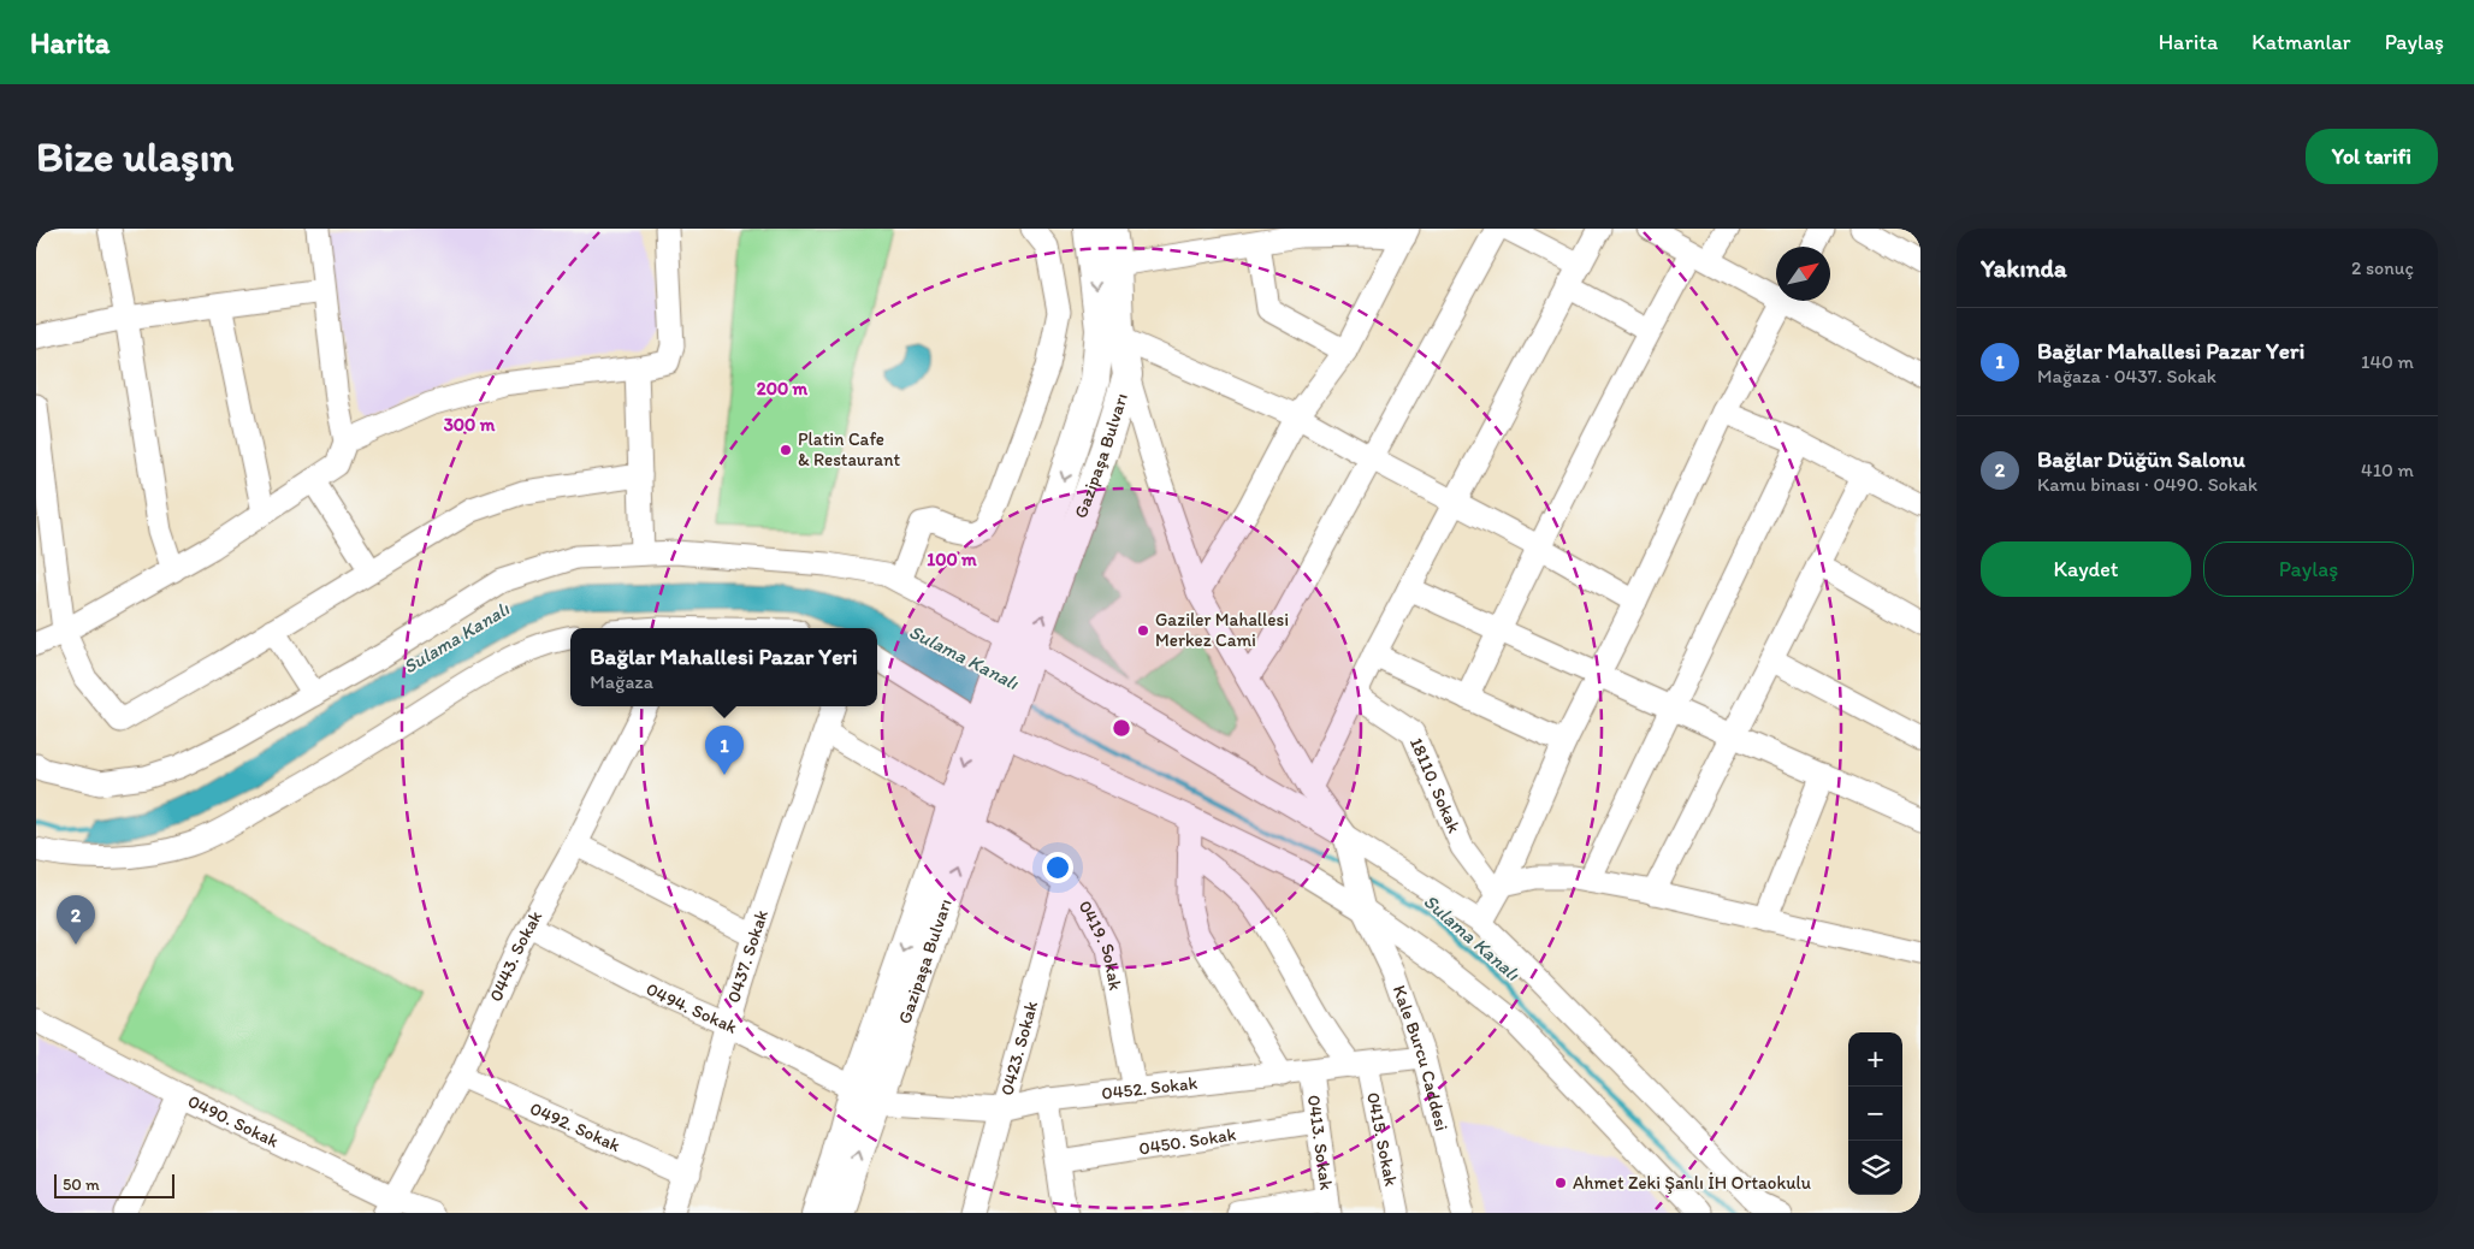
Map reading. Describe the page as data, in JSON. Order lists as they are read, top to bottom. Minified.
{"streets":{"main road":["Gazipaşa Bulvarı"],"street":["18110. Sokak","0419. Sokak","0437. Sokak","0443. Sokak","0494. Sokak","0423. Sokak","Kale Burcu Caddesi","0452. Sokak","0490. Sokak","0492. Sokak","0415. Sokak","0450. Sokak","0413. Sokak"]},"crossings":[["Gazipaşa Bulvarı","0419. Sokak"],["Gazipaşa Bulvarı","0494. Sokak"],["Gazipaşa Bulvarı","0452. Sokak"],["0419. Sokak","0437. Sokak"],["0419. Sokak","0423. Sokak"],["0419. Sokak","0452. Sokak"],["0437. Sokak","0494. Sokak"],["0437. Sokak","0492. Sokak"],["0443. Sokak","0494. Sokak"],["0443. Sokak","0490. Sokak"],["0443. Sokak","0492. Sokak"],["0494. Sokak","0452. Sokak"],["0423. Sokak","0452. Sokak"],["Kale Burcu Caddesi","0452. Sokak"],["0452. Sokak","0415. Sokak"],["0452. Sokak","0413. Sokak"],["0450. Sokak","0413. Sokak"]],"water":["Sulama Kanalı"],"places":["Platin Cafe & Restaurant","Gaziler Mahallesi Merkez Cami","Ahmet Zeki Şanlı İH Ortaokulu"],"scale_bar":"50 m","north":"top right","page":{"header":"Harita","nav":["Harita","Katmanlar","Paylaş"],"buttons":["Yol tarifi",["Kaydet","Paylaş"]],"title":"Bize ulaşın","heading":["Yakında","2 sonuç"],"list":[{"mark":"1","name":"Bağlar Mahallesi Pazar Yeri","note":"Mağaza · 0437. Sokak","value":"140 m"},{"mark":"2","name":"Bağlar Düğün Salonu","note":"Kamu binası · 0490. Sokak","value":"410 m"}],"popup":["Bağlar Mahallesi Pazar Yeri","Mağaza"],"pins":["1","2"],"map_buttons":["+","−"],"scale":"50 m"},"rings":["200 m","300 m","100 m"]}
